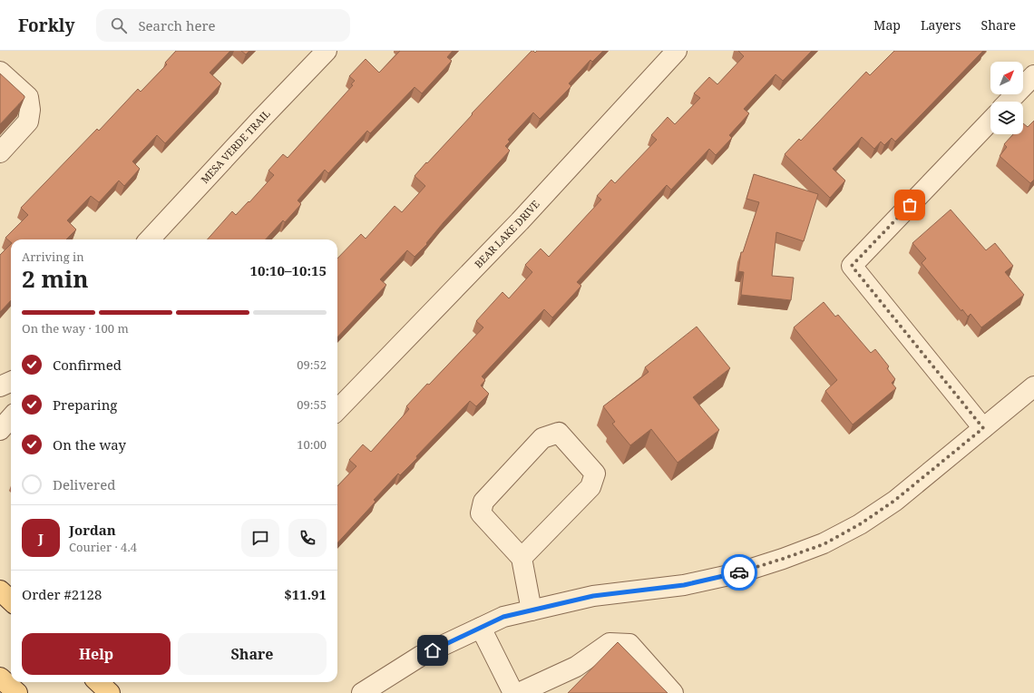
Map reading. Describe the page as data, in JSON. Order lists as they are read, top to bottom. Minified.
{"streets":{"street":["MESA VERDE TRAIL","BEAR LAKE DRIVE"]},"north":"top right","page":{"header":"Forkly","search":"Search here","nav":["Map","Layers","Share"],"heading":["2 min","Arriving in","10:10–10:15"],"panel":["Jordan","Courier · 4.4","Order #2128","$11.91"],"bar":"On the way · 100 m","list":[["Confirmed","09:52"],["Preparing","09:55"],["On the way","10:00"],"Delivered"],"round":"J","buttons":["Help","Share"]}}
